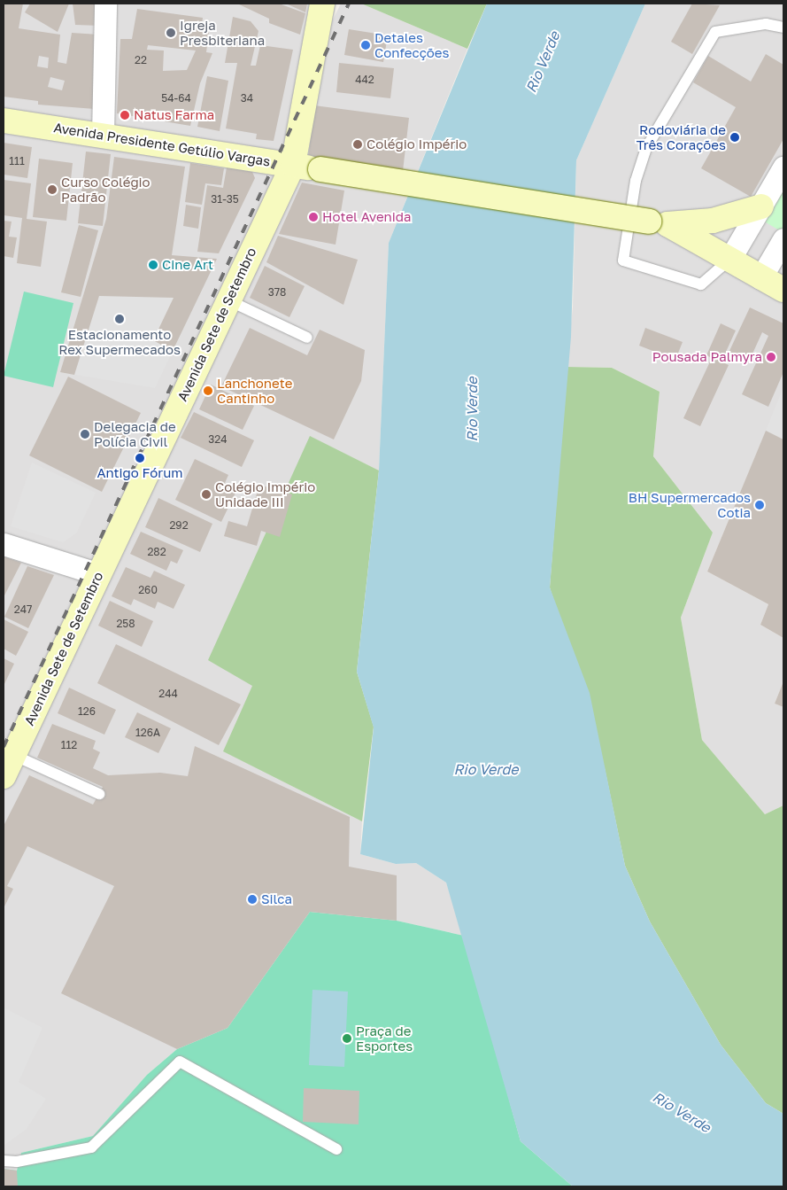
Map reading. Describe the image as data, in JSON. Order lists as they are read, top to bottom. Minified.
{"streets":{"main road":["Avenida Presidente Getúlio Vargas","Avenida Sete de Setembro"]},"crossings":[["Avenida Presidente Getúlio Vargas","Avenida Sete de Setembro"]],"water":["Rio Verde"],"places":["Igreja Presbiteriana","Detales Confecções","Natus Farma","Rodoviária de Três Corações","Colégio Império","Curso Colégio Padrão","Hotel Avenida","Cine Art","Estacionamento Rex Supermecados","Pousada Palmyra","Lanchonete Cantinho","Delegacia de Polícia Civil","Antigo Fórum","Colégio Império Unidade III","BH Supermercados Cotia","Silca","Praça de Esportes"],"house_numbers":["22","442","54-64","34","111","31-35","378","324","292","282","260","247","258","244","126","126A","112"]}
